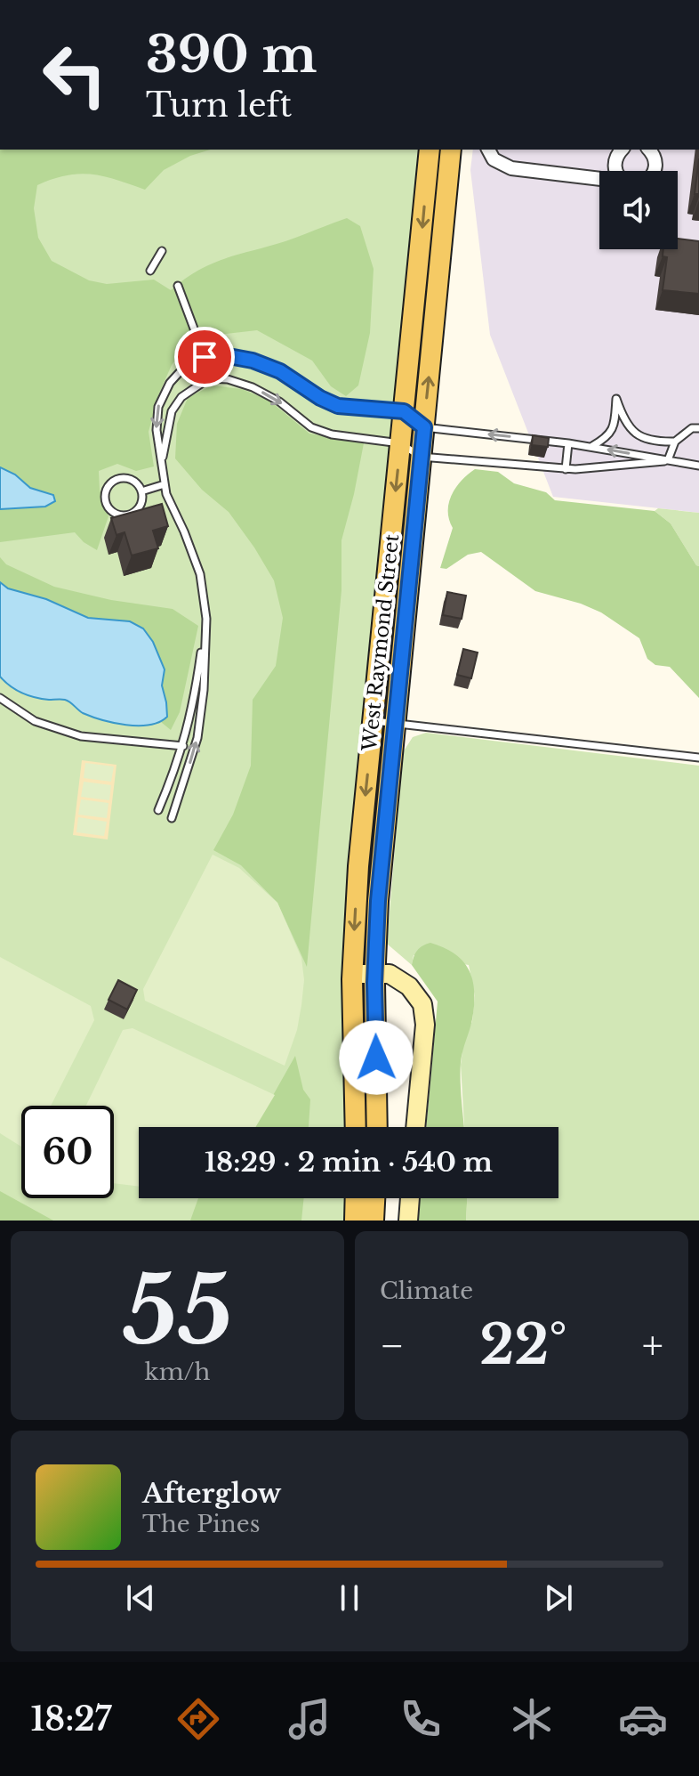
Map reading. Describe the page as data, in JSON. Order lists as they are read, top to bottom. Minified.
{"streets":{"main road":["West Raymond Street"]},"page":{"turn":["390 m","Turn left"],"limit":"60","trip":"18:29 · 2 min · 540 m","tile":[["55","km/h"],"Climate"],"heat":["−","22°","+"],"song":["Afterglow","The Pines"],"tabs":"18:27"}}
